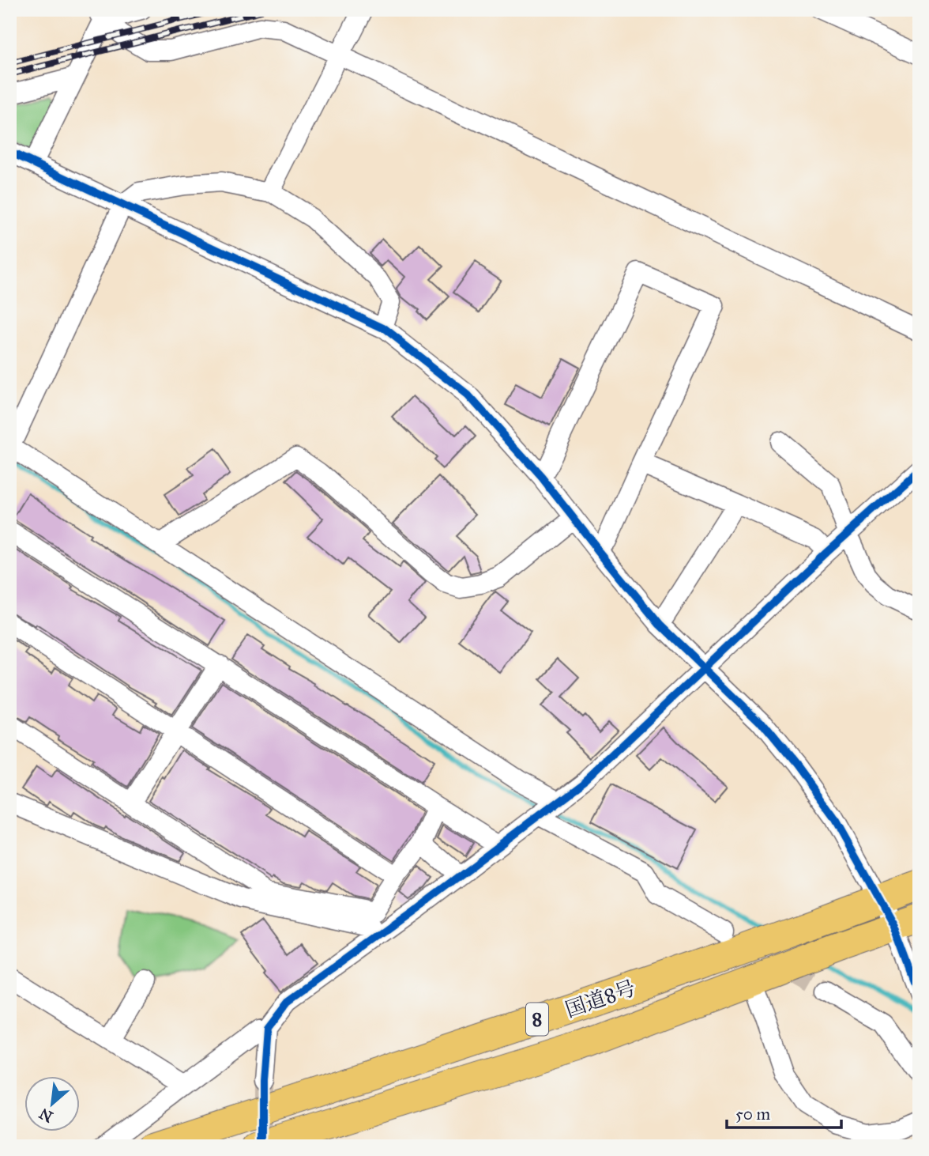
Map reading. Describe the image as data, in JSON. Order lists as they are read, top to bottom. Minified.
{"streets":{"highway":["国道8号","8"]},"scale_bar":"50 m","north":"bottom left"}
